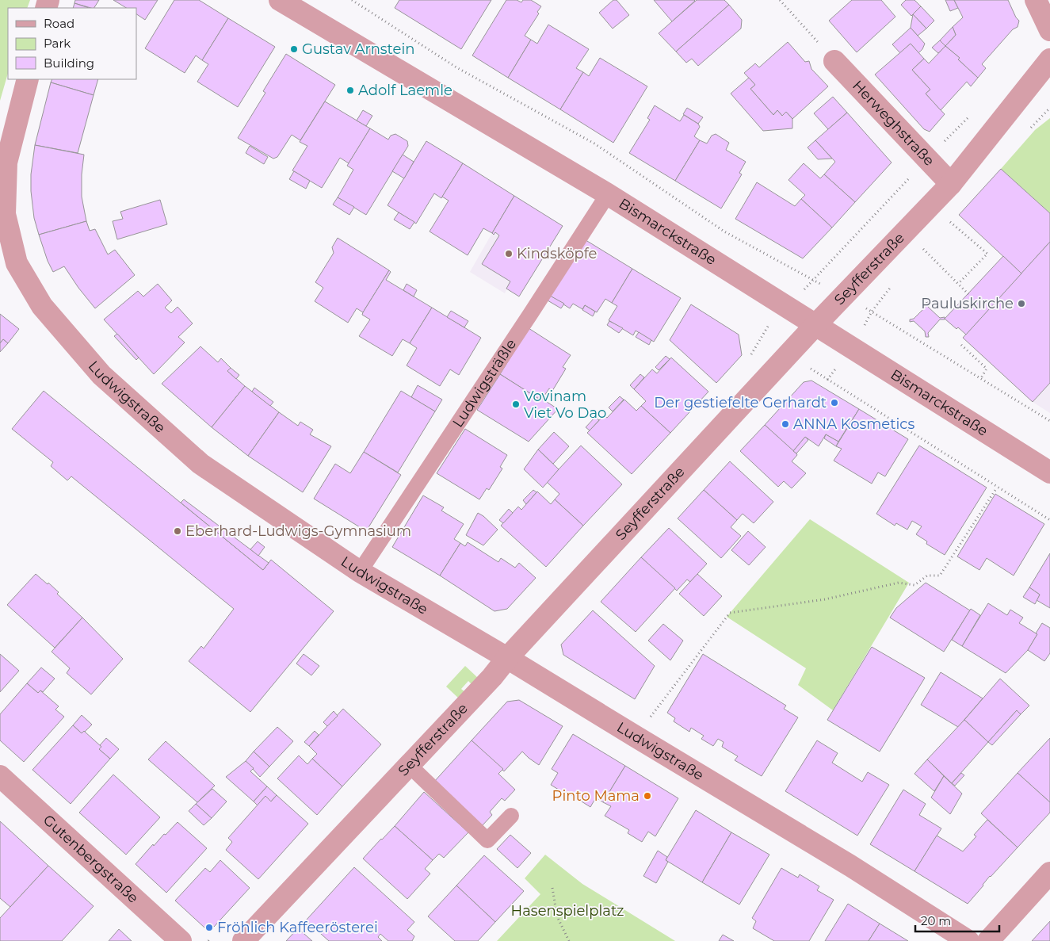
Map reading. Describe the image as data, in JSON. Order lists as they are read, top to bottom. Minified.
{"streets":{"street":["Herweghstraße","Bismarckstraße","Seyfferstraße","Ludwigstraße","Gutenbergstraße"],"lane":["Ludwigsträßle"]},"crossings":[["Herweghstraße","Seyfferstraße"],["Bismarckstraße","Seyfferstraße"],["Bismarckstraße","Ludwigsträßle"],["Seyfferstraße","Ludwigstraße"],["Ludwigsträßle","Ludwigstraße"]],"parks":["Hasenspielplatz"],"places":["Gustav Arnstein","Adolf Laemle","Kindsköpfe","Pauluskirche","Der gestiefelte Gerhardt","Vovinam Viet Vo Dao","ANNA Kosmetics","Eberhard-Ludwigs-Gymnasium","Pinto Mama","Fröhlich Kaffeerösterei"],"legend":["Road","Park","Building"],"scale_bar":"20 m"}
